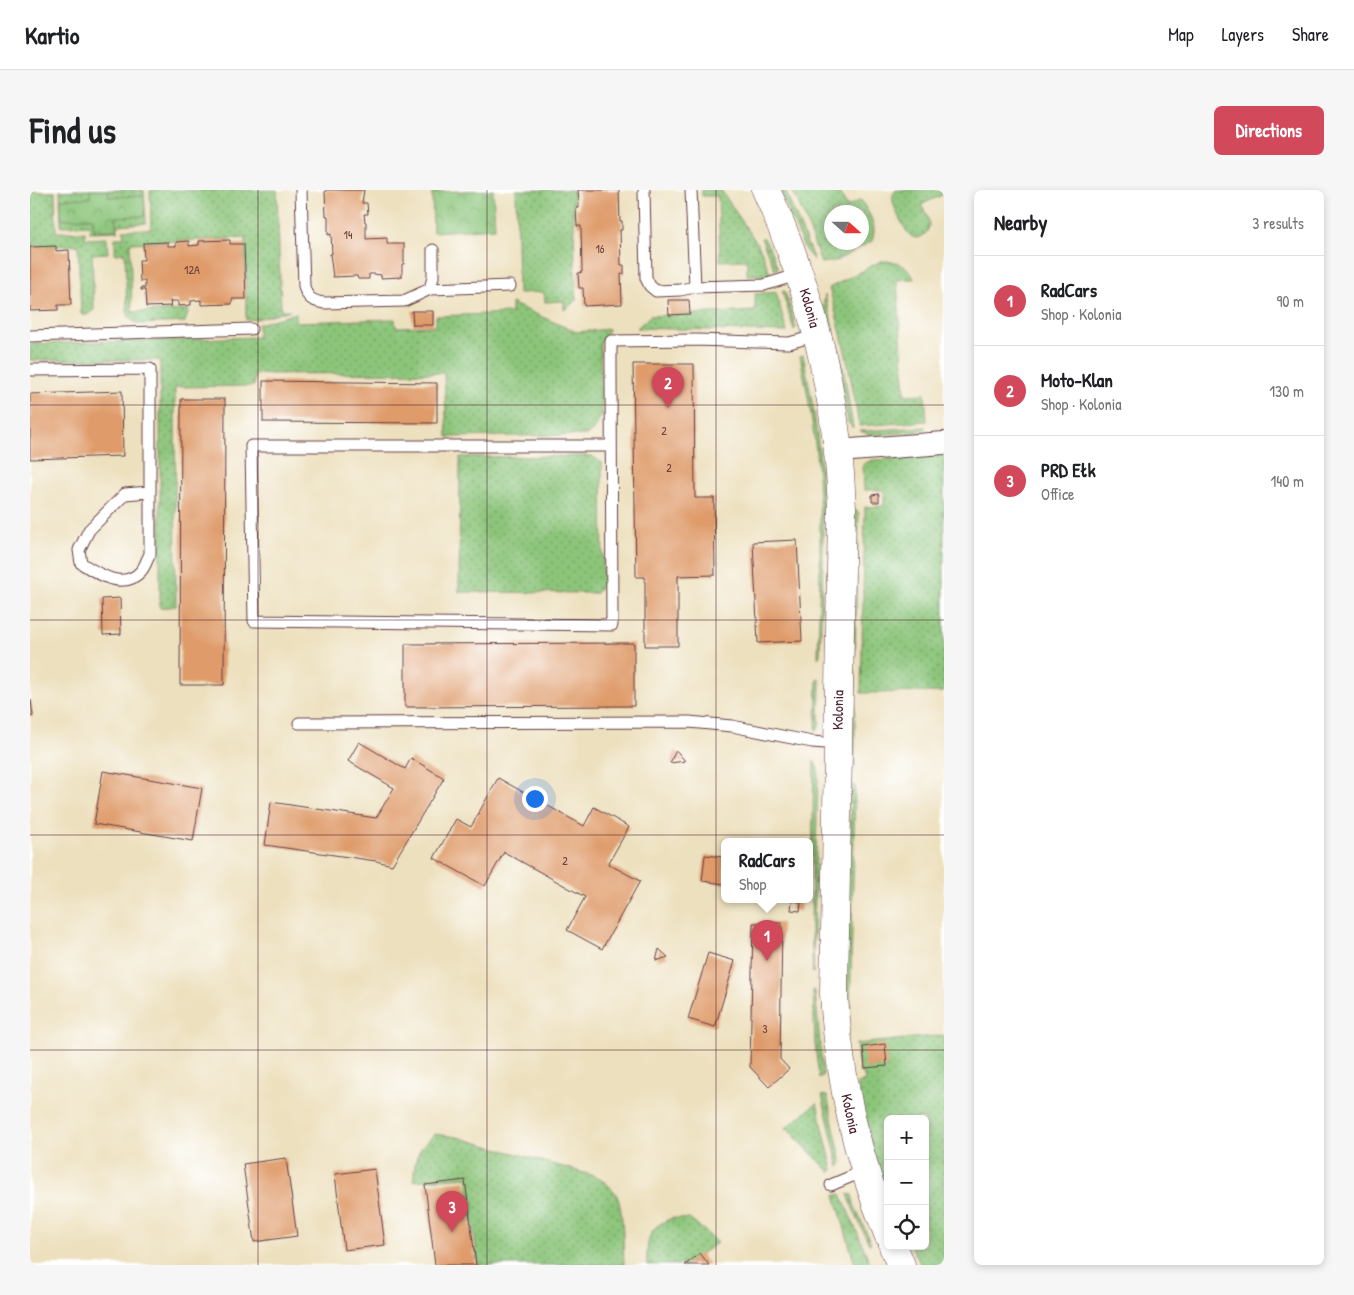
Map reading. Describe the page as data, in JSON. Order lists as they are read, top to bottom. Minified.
{"streets":{"street":["Kolonia"]},"house_numbers":["14","16","12A","2","2","2","3"],"north":"right","page":{"header":"Kartio","nav":["Map","Layers","Share"],"buttons":"Directions","title":"Find us","heading":["Nearby","3 results"],"list":[{"mark":"1","name":"RadCars","note":"Shop · Kolonia","value":"90 m"},{"mark":"2","name":"Moto-Klan","note":"Shop · Kolonia","value":"130 m"},{"mark":"3","name":"PRD Ełk","note":"Office","value":"140 m"}],"pins":["2","1","3"],"popup":["RadCars","Shop"],"map_buttons":["+","−"]}}
